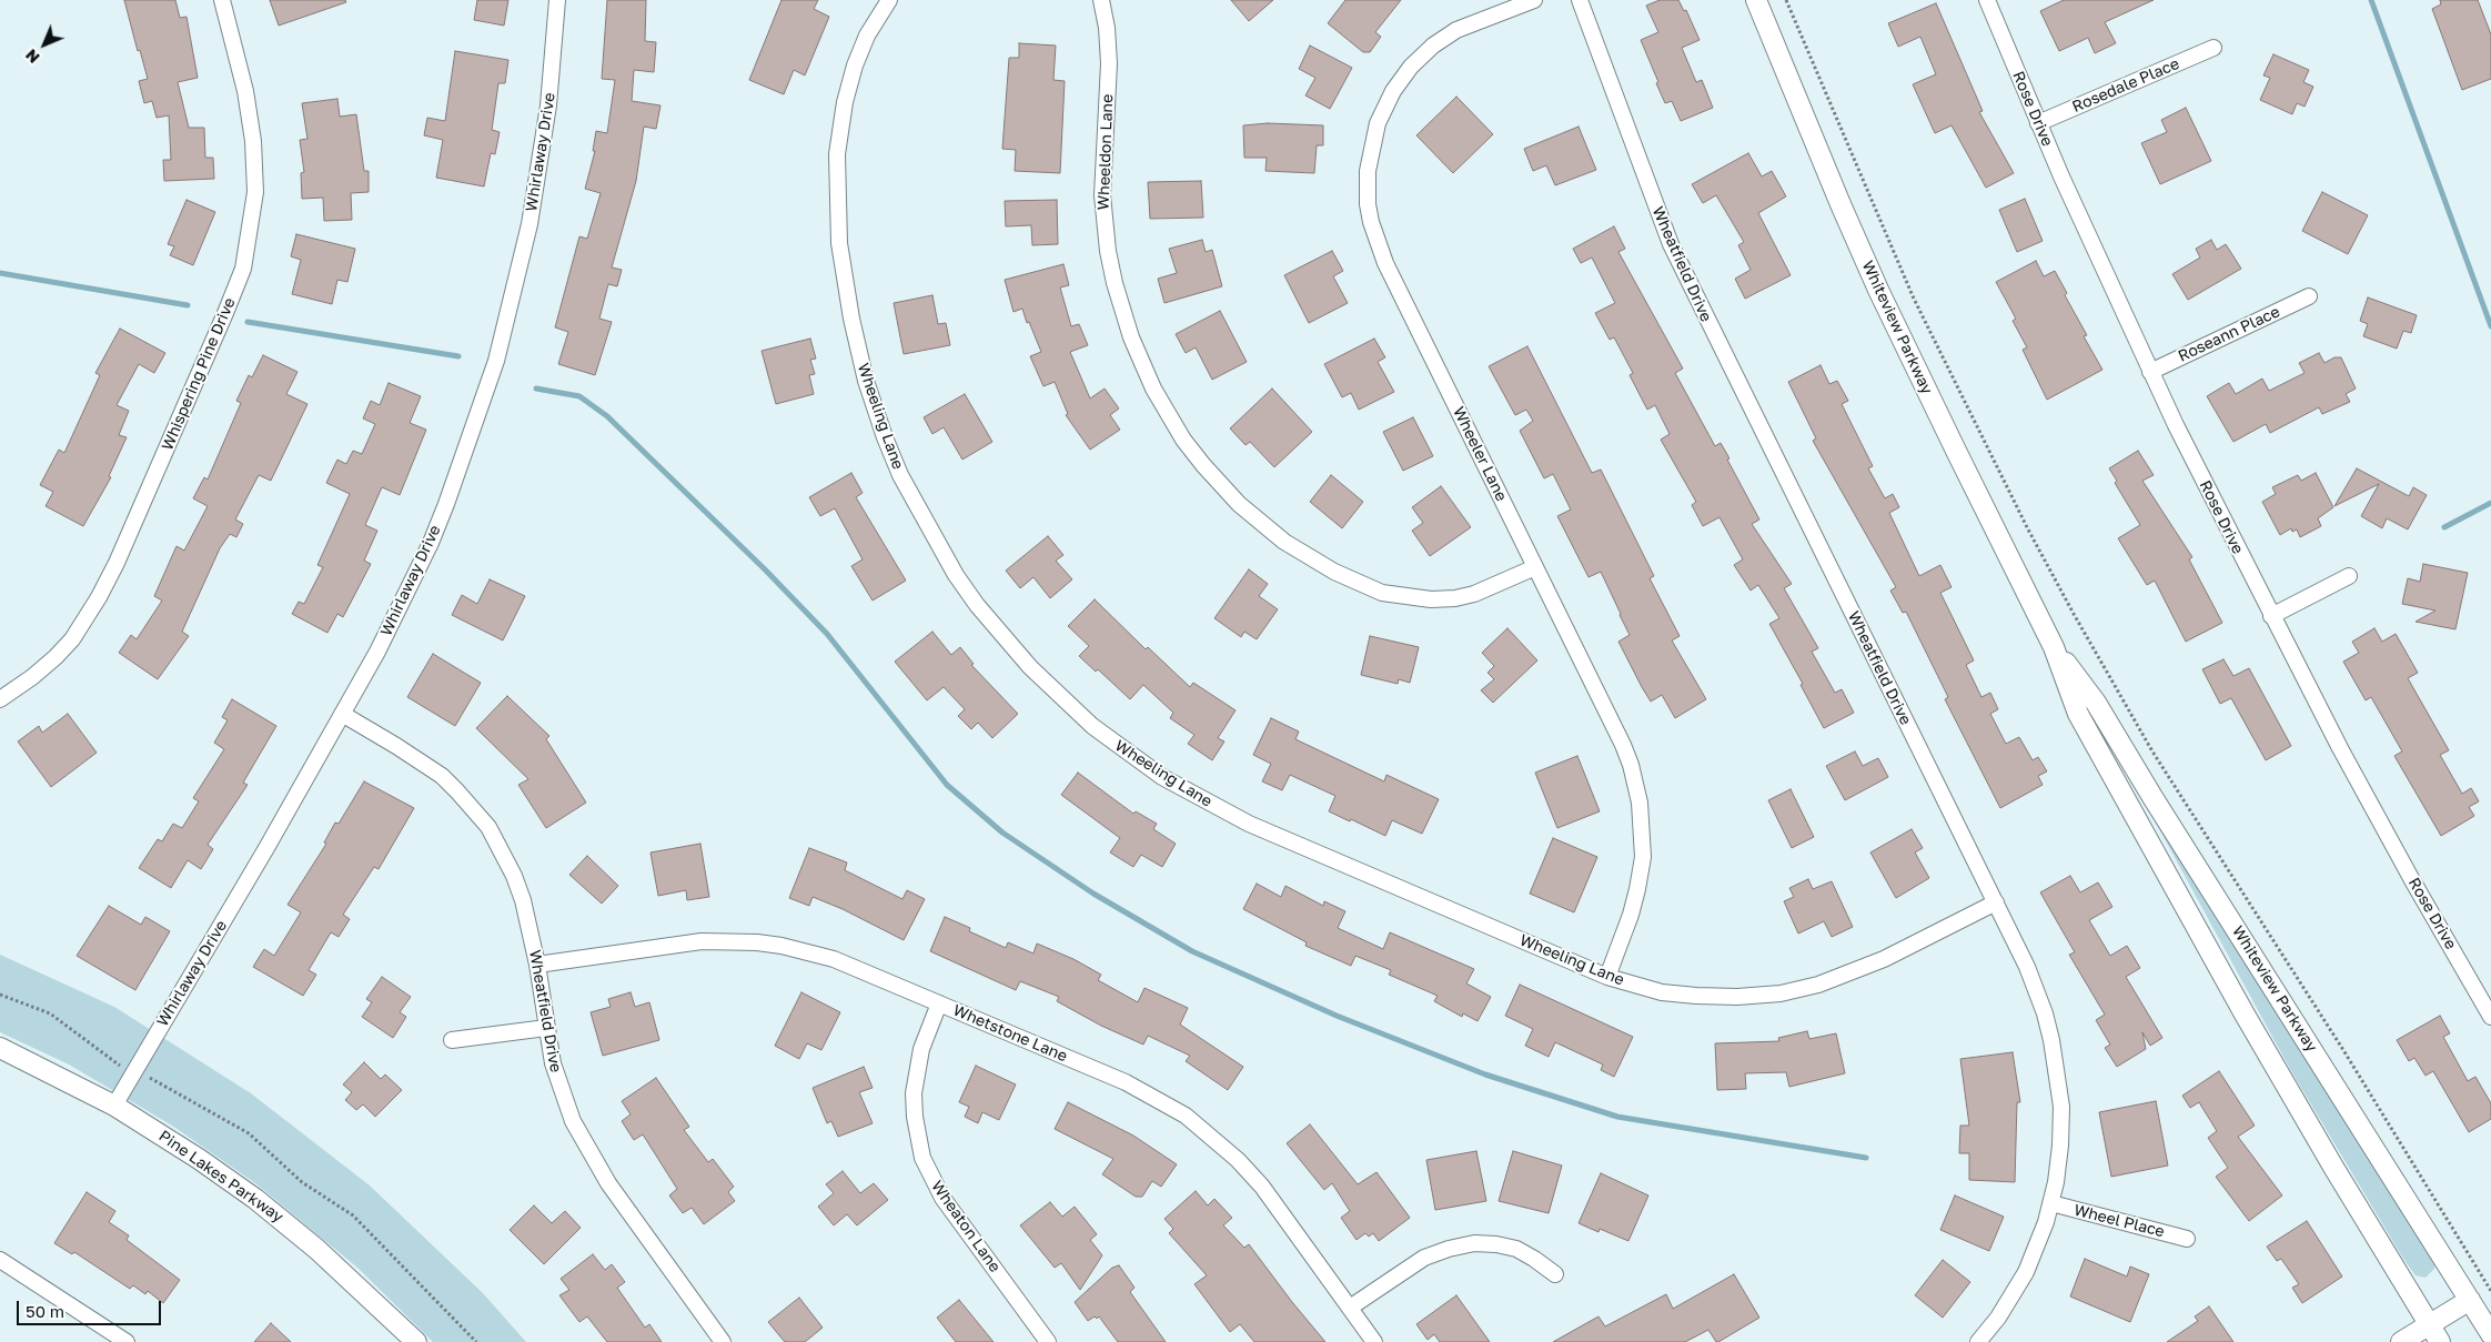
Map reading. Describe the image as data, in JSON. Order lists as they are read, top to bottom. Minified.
{"streets":{"street":["Rosedale Place","Rose Drive","Whirlaway Drive","Wheeldon Lane","Wheatfield Drive","Whiteview Parkway","Roseann Place","Whispering Pine Drive","Wheeling Lane","Wheeler Lane","Whetstone Lane","Pine Lakes Parkway","Wheel Place","Wheaton Lane"]},"crossings":[["Rosedale Place","Rose Drive"],["Rose Drive","Roseann Place"],["Whirlaway Drive","Wheatfield Drive"],["Whirlaway Drive","Pine Lakes Parkway"],["Wheeldon Lane","Wheeler Lane"],["Wheatfield Drive","Wheeling Lane"],["Wheatfield Drive","Whetstone Lane"],["Wheatfield Drive","Wheel Place"],["Wheeling Lane","Wheeler Lane"],["Whetstone Lane","Wheaton Lane"]],"scale_bar":"50 m","north":"bottom left"}
